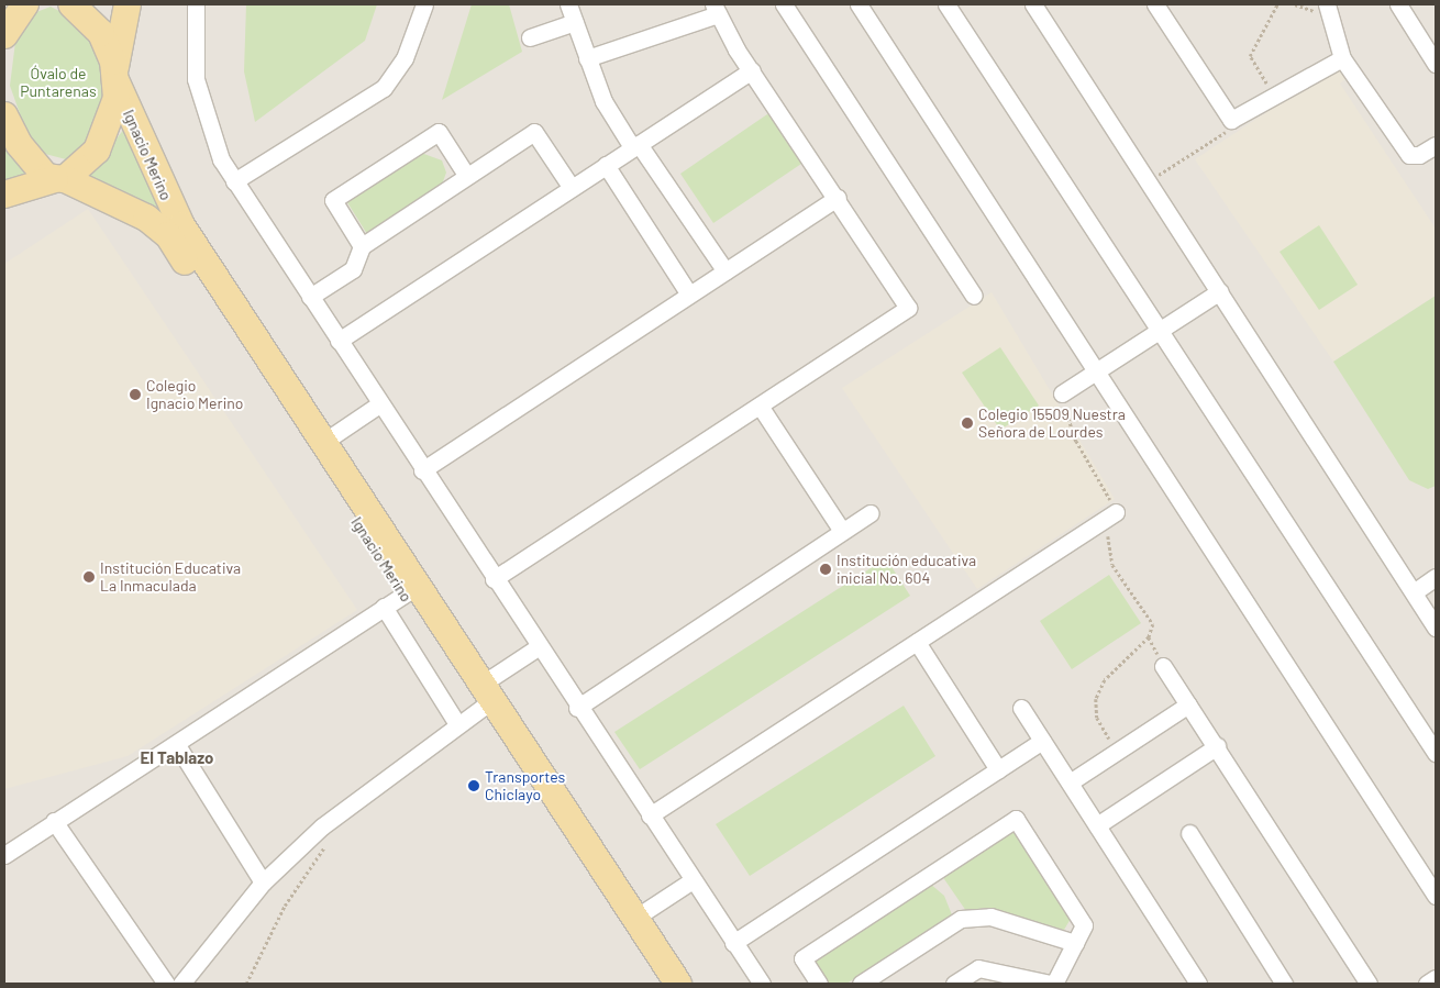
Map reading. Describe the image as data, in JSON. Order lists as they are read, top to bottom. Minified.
{"streets":{"main road":["Ignacio Merino"]},"districts":["El Tablazo"],"parks":["Óvalo de Puntarenas"],"places":["Colegio Ignacio Merino","Colegio 15509 Nuestra Señora de Lourdes","Institución educativa inicial No. 604","Institución Educativa La Inmaculada","Transportes Chiclayo"]}
